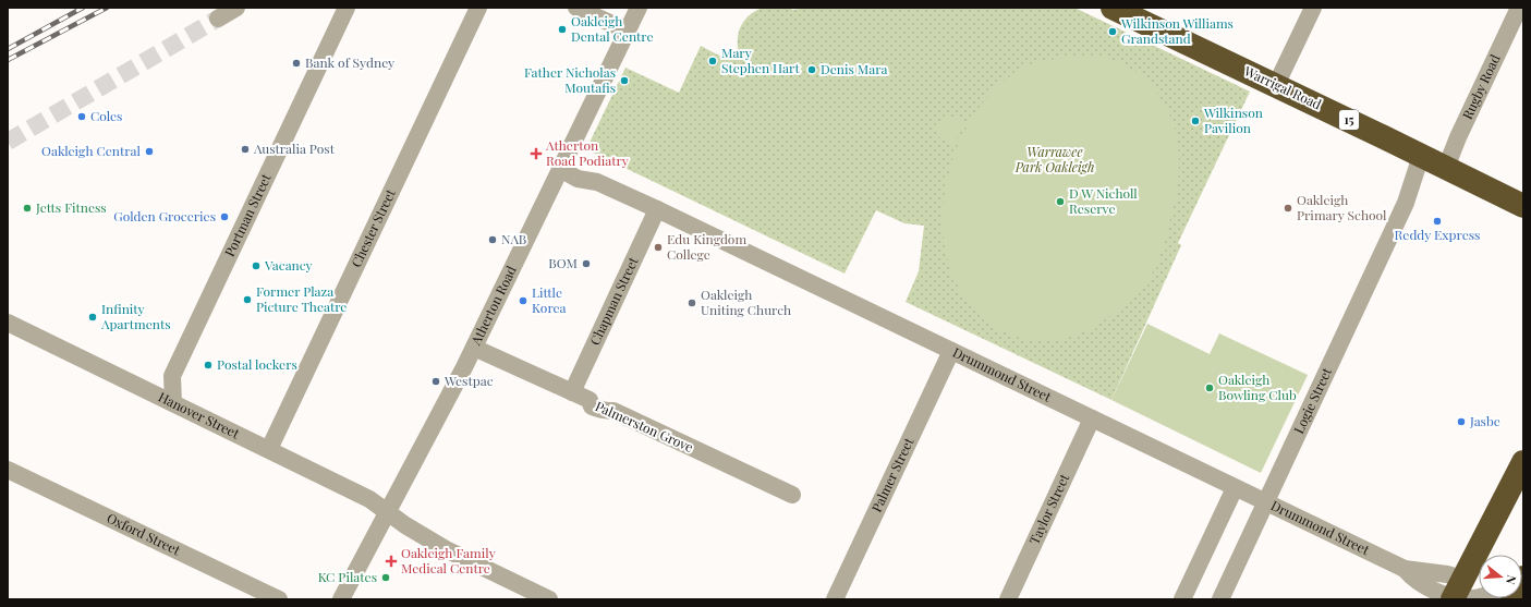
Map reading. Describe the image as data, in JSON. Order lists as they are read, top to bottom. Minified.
{"streets":{"highway":["Warrigal Road","15"],"street":["Rugby Road","Portman Street","Chester Street","Chapman Street","Atherton Road","Drummond Street","Logie Street","Hanover Street","Palmerston Grove","Palmer Street","Taylor Street","Oxford Street"]},"crossings":[["Rugby Road","Warrigal Road"],["Rugby Road","Logie Street"],["Warrigal Road","Logie Street"],["Portman Street","Hanover Street"],["Chester Street","Hanover Street"],["Chapman Street","Drummond Street"],["Chapman Street","Palmerston Grove"],["Atherton Road","Drummond Street"],["Atherton Road","Hanover Street"],["Atherton Road","Palmerston Grove"],["Drummond Street","Logie Street"],["Drummond Street","Palmer Street"],["Drummond Street","Taylor Street"]],"parks":["Warrawee Park Oakleigh"],"places":{"other":["Oakleigh Dental Centre","Wilkinson Williams Grandstand","Mary Stephen Hart","Bank of Sydney","Denis Mara","Father Nicholas Moutafis","Coles","Wilkinson Pavilion","Australia Post","Oakleigh Central","D W Nicholl Reserve","Jetts Fitness","Oakleigh Primary School","Golden Groceries","Reddy Express","NAB","Edu Kingdom College","BOM","Vacancy","Former Plaza Picture Theatre","Little Korea","Oakleigh Uniting Church","Infinity Apartments","Postal lockers","Westpac","Oakleigh Bowling Club","Jasbe","KC Pilates"],"health":["Atherton Road Podiatry","Oakleigh Family Medical Centre"]},"north":"right"}
